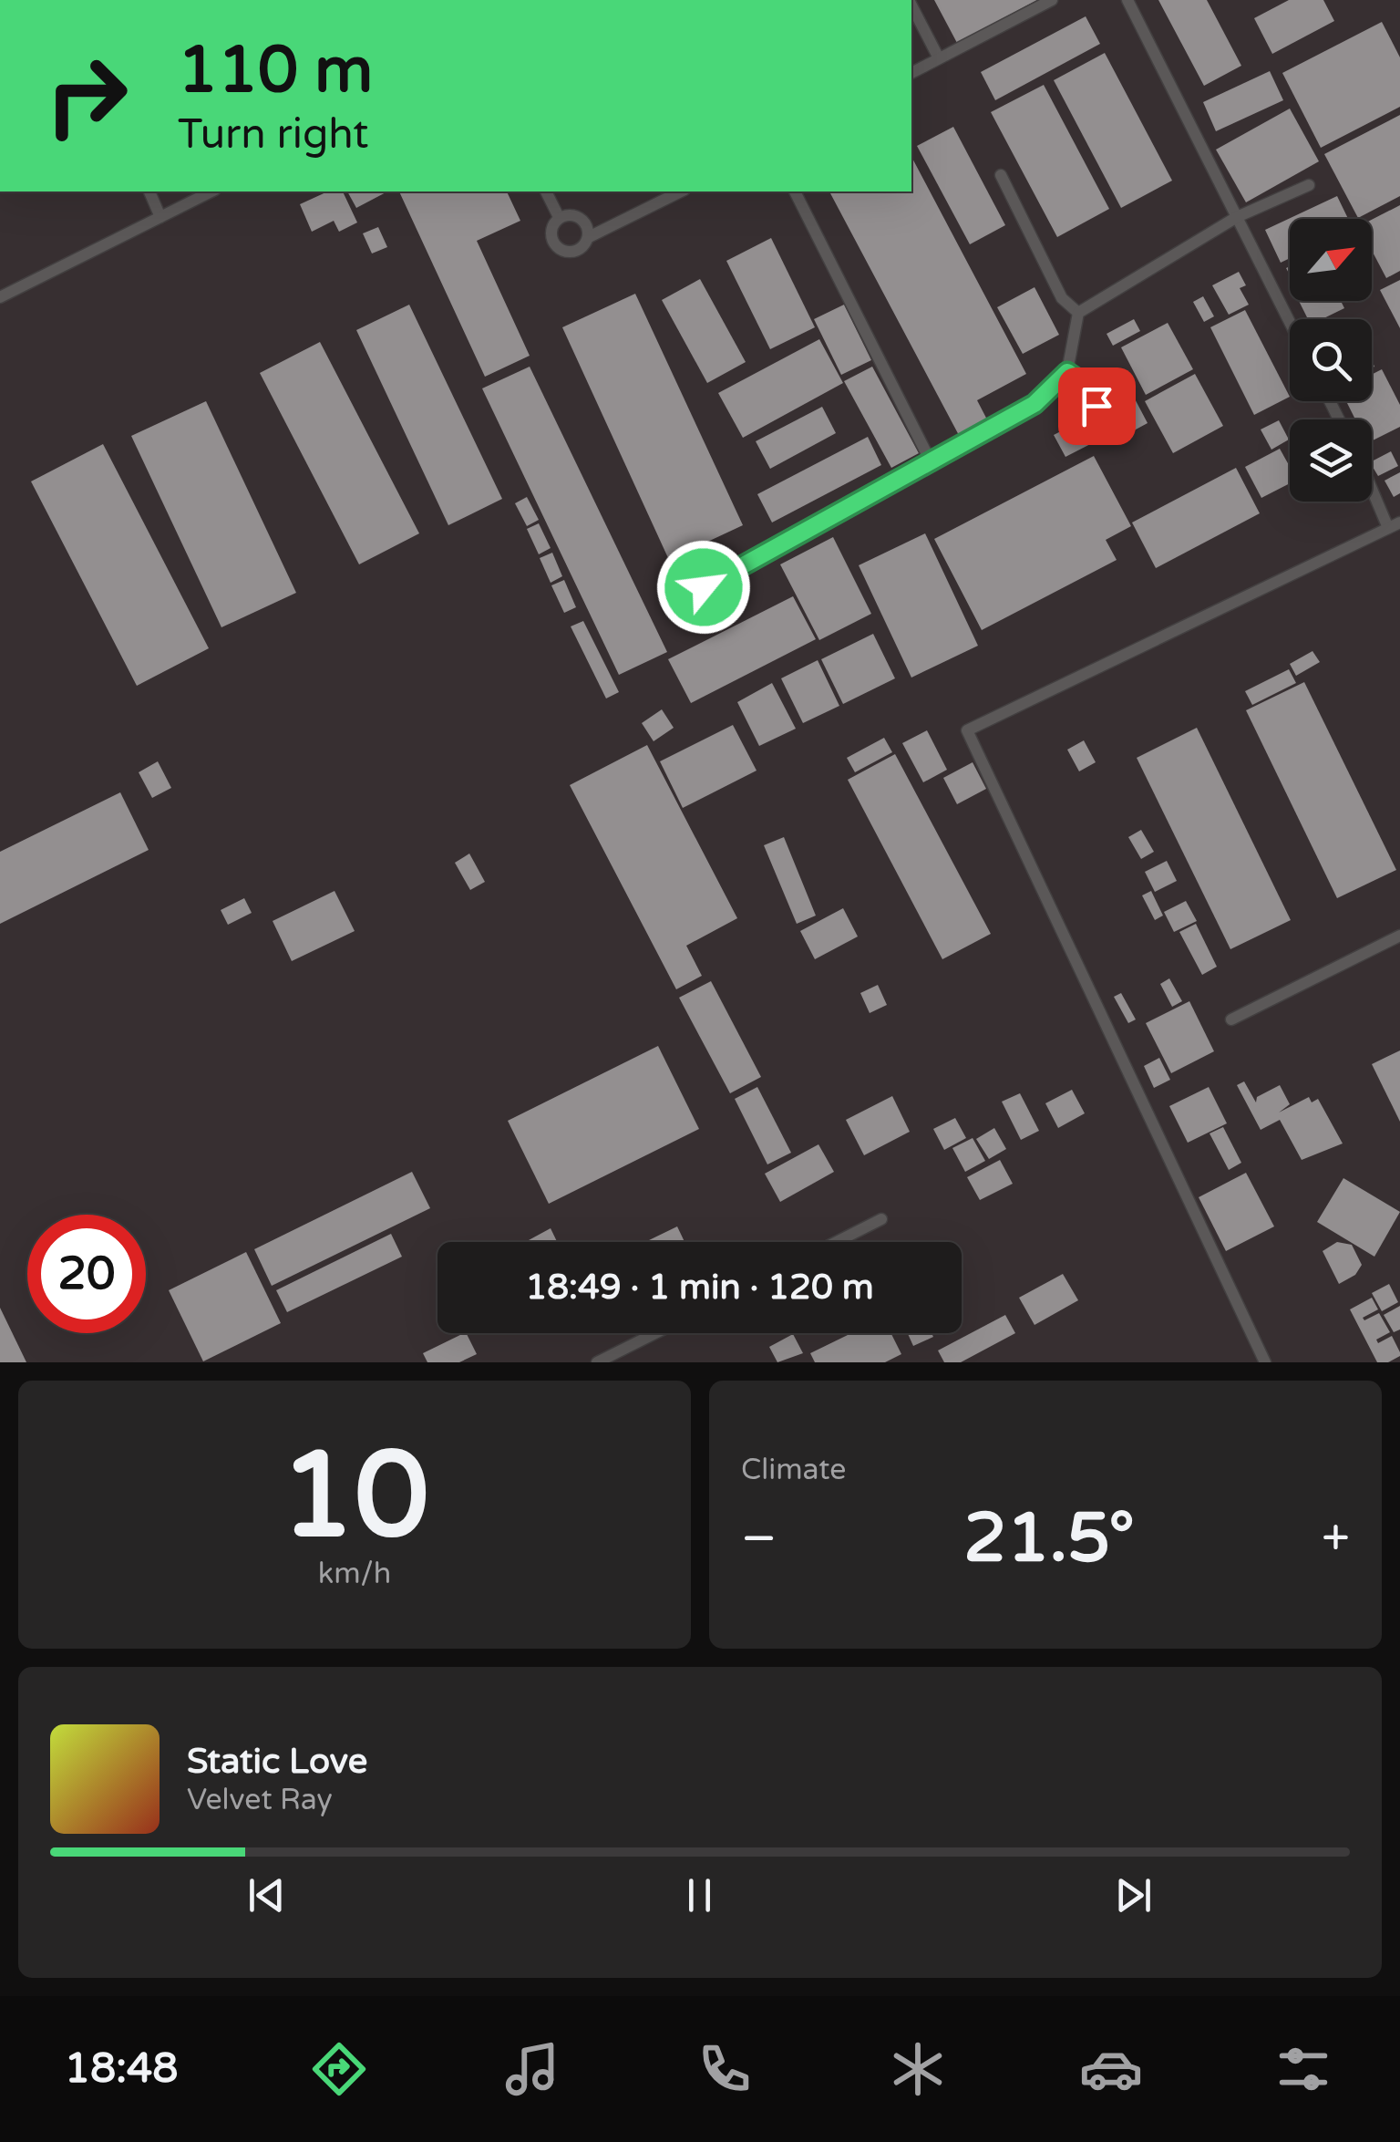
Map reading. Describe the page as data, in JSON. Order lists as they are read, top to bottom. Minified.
{"north":"top right","page":{"turn":["110 m","Turn right"],"limit":"20","trip":"18:49 · 1 min · 120 m","tile":[["10","km/h"],"Climate"],"heat":["−","21.5°","+"],"song":["Static Love","Velvet Ray"],"tabs":"18:48"}}
